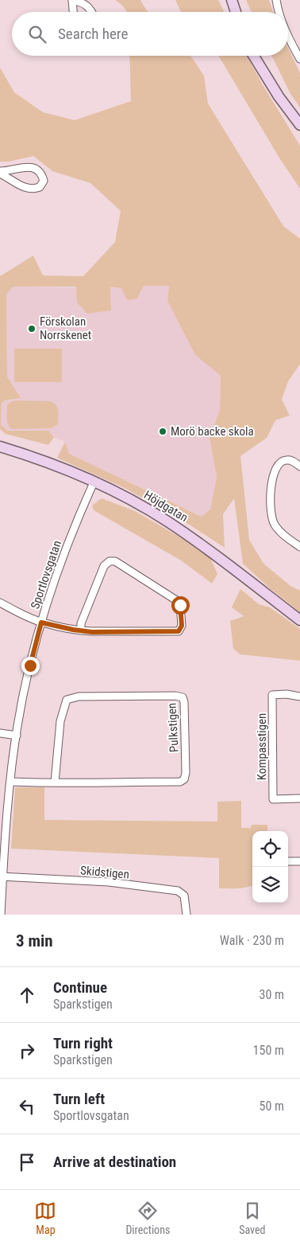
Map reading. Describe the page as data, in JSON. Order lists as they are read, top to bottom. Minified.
{"streets":{"street":["Höjdgatan","Sportlovsgatan","Pulkstigen","Kompasstigen","Skidstigen"]},"crossings":[["Höjdgatan","Sportlovsgatan"],["Sportlovsgatan","Pulkstigen"],["Sportlovsgatan","Skidstigen"]],"places":["Förskolan Norrskenet","Morö backe skola"],"page":{"search":"Search here","heading":["3 min","Walk · 230 m"],"list":[["Continue","Sparkstigen","30 m"],["Turn right","Sparkstigen","150 m"],["Turn left","Sportlovsgatan","50 m"],"Arrive at destination"],"nav":["Map","Directions","Saved"]}}
